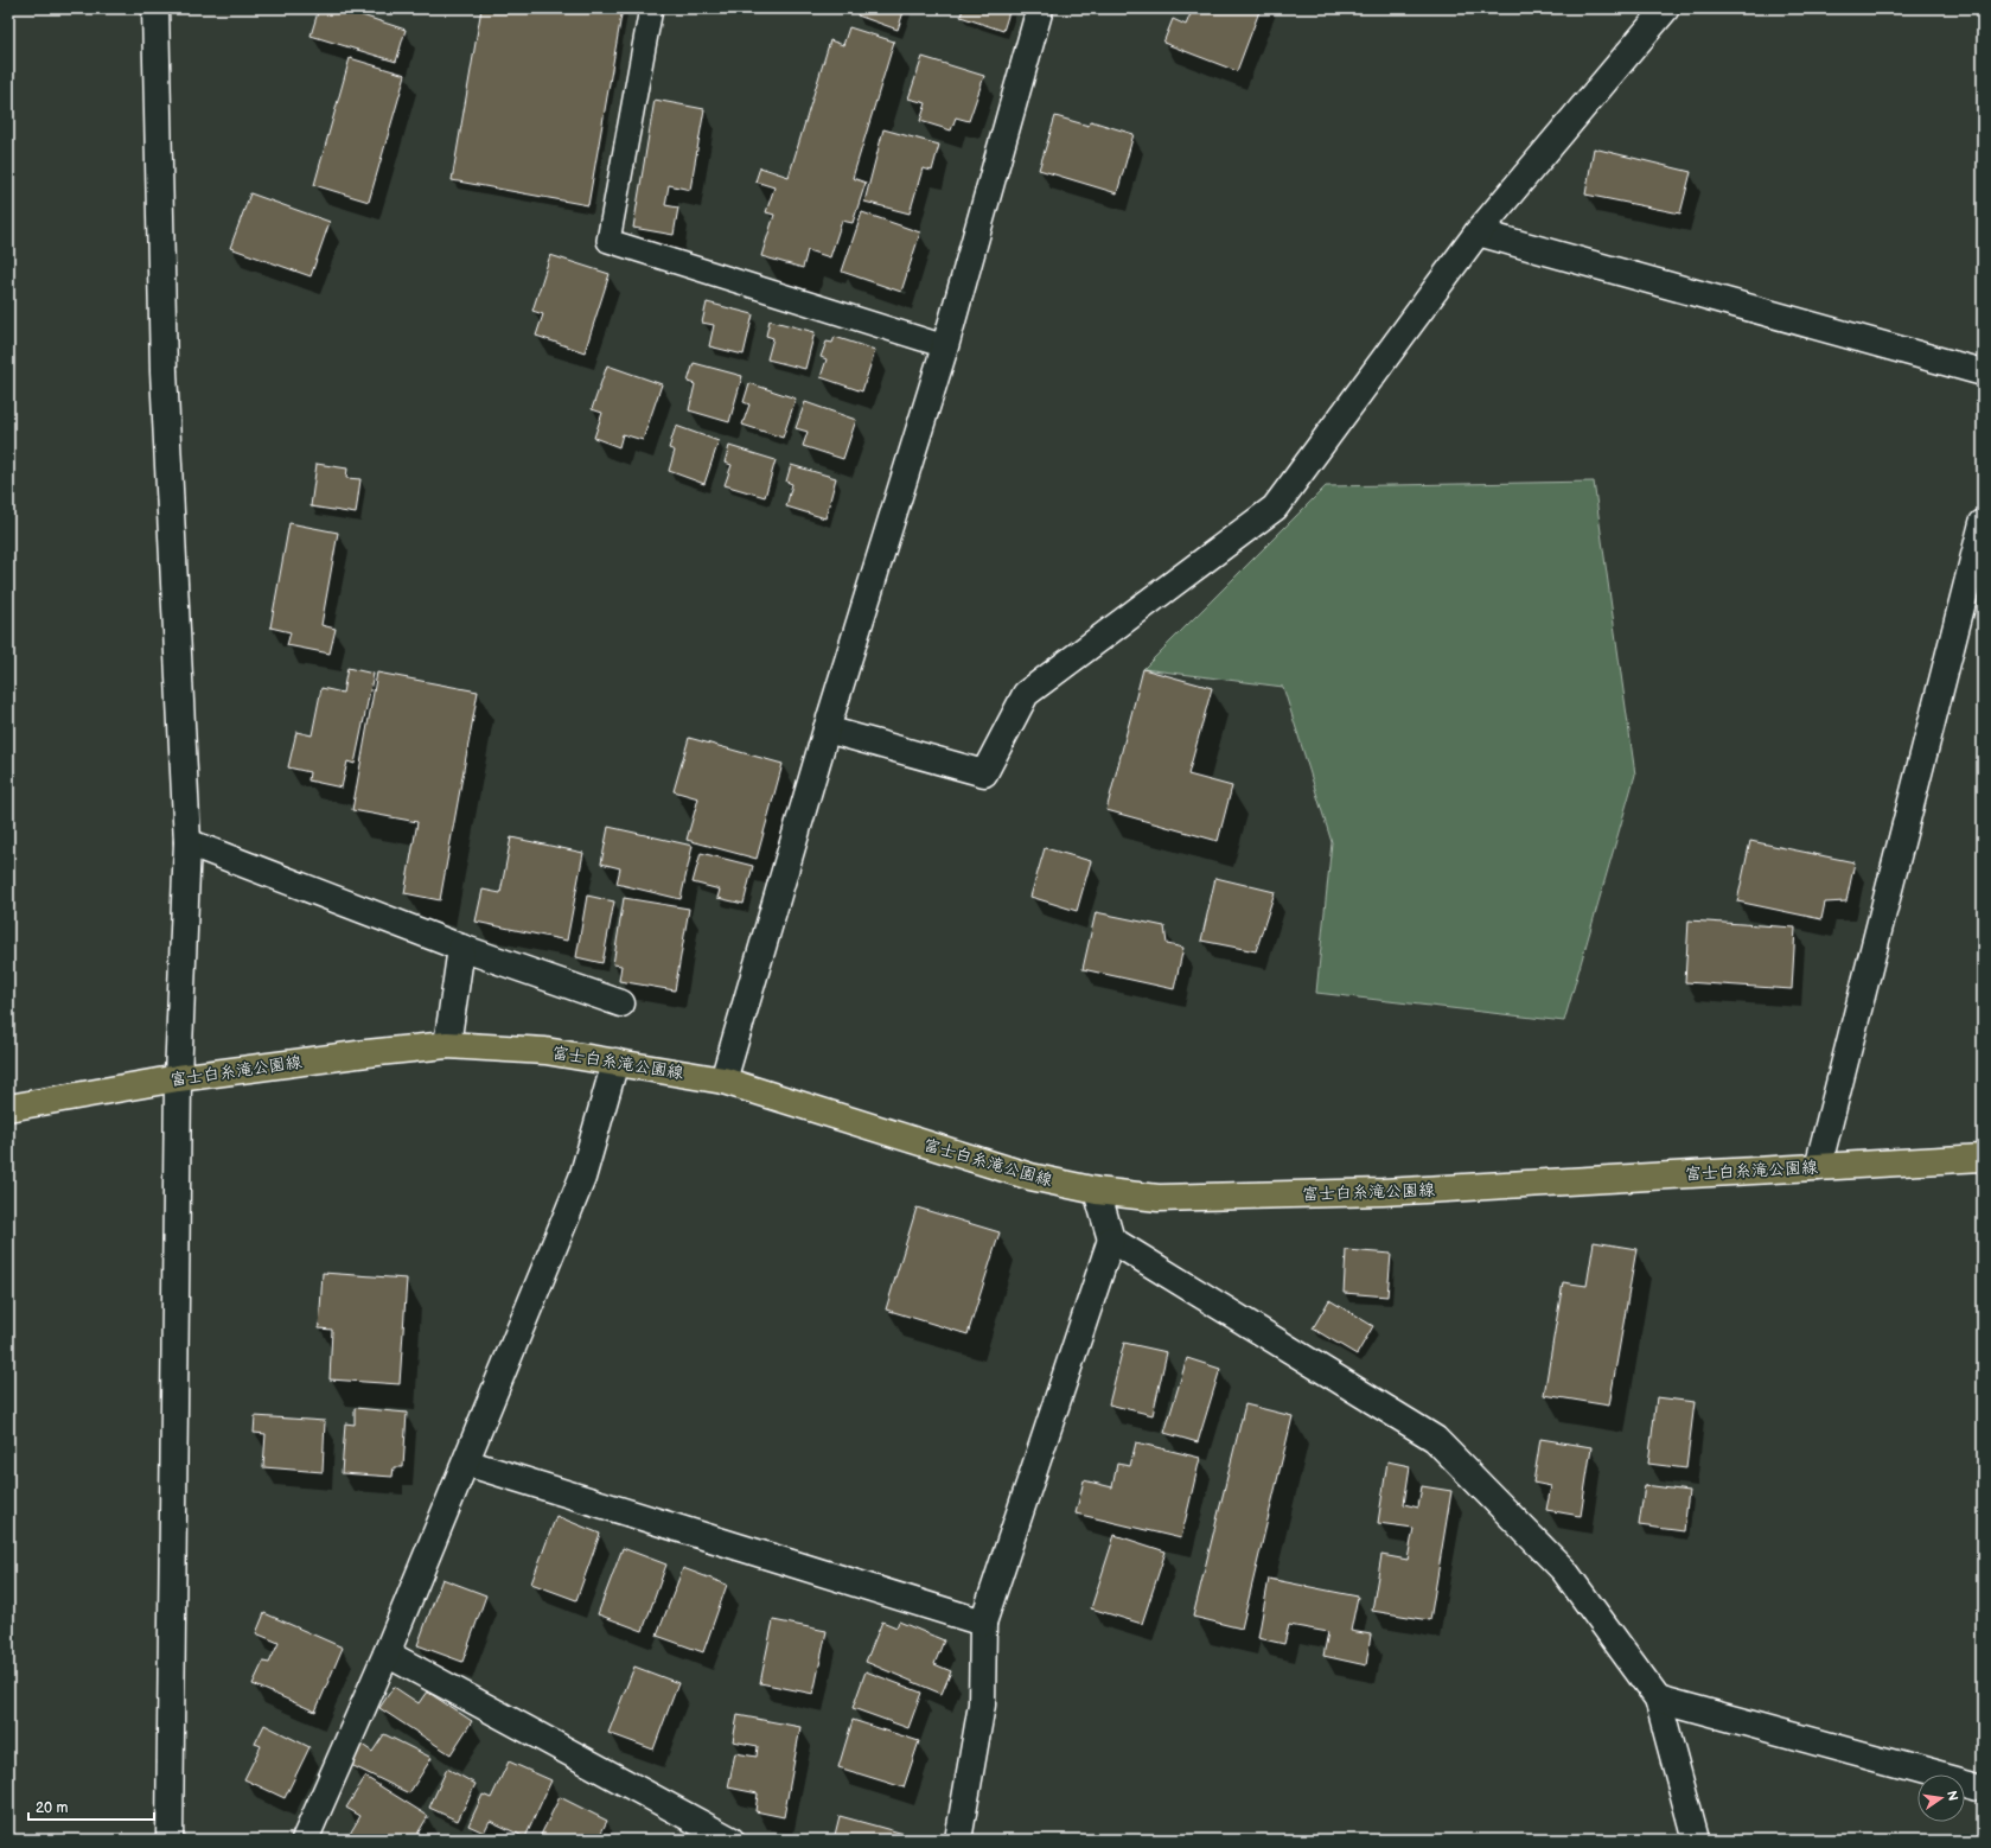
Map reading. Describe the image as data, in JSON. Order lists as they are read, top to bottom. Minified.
{"streets":{"main road":["富士白糸滝公園線"]},"scale_bar":"20 m","north":"right"}
